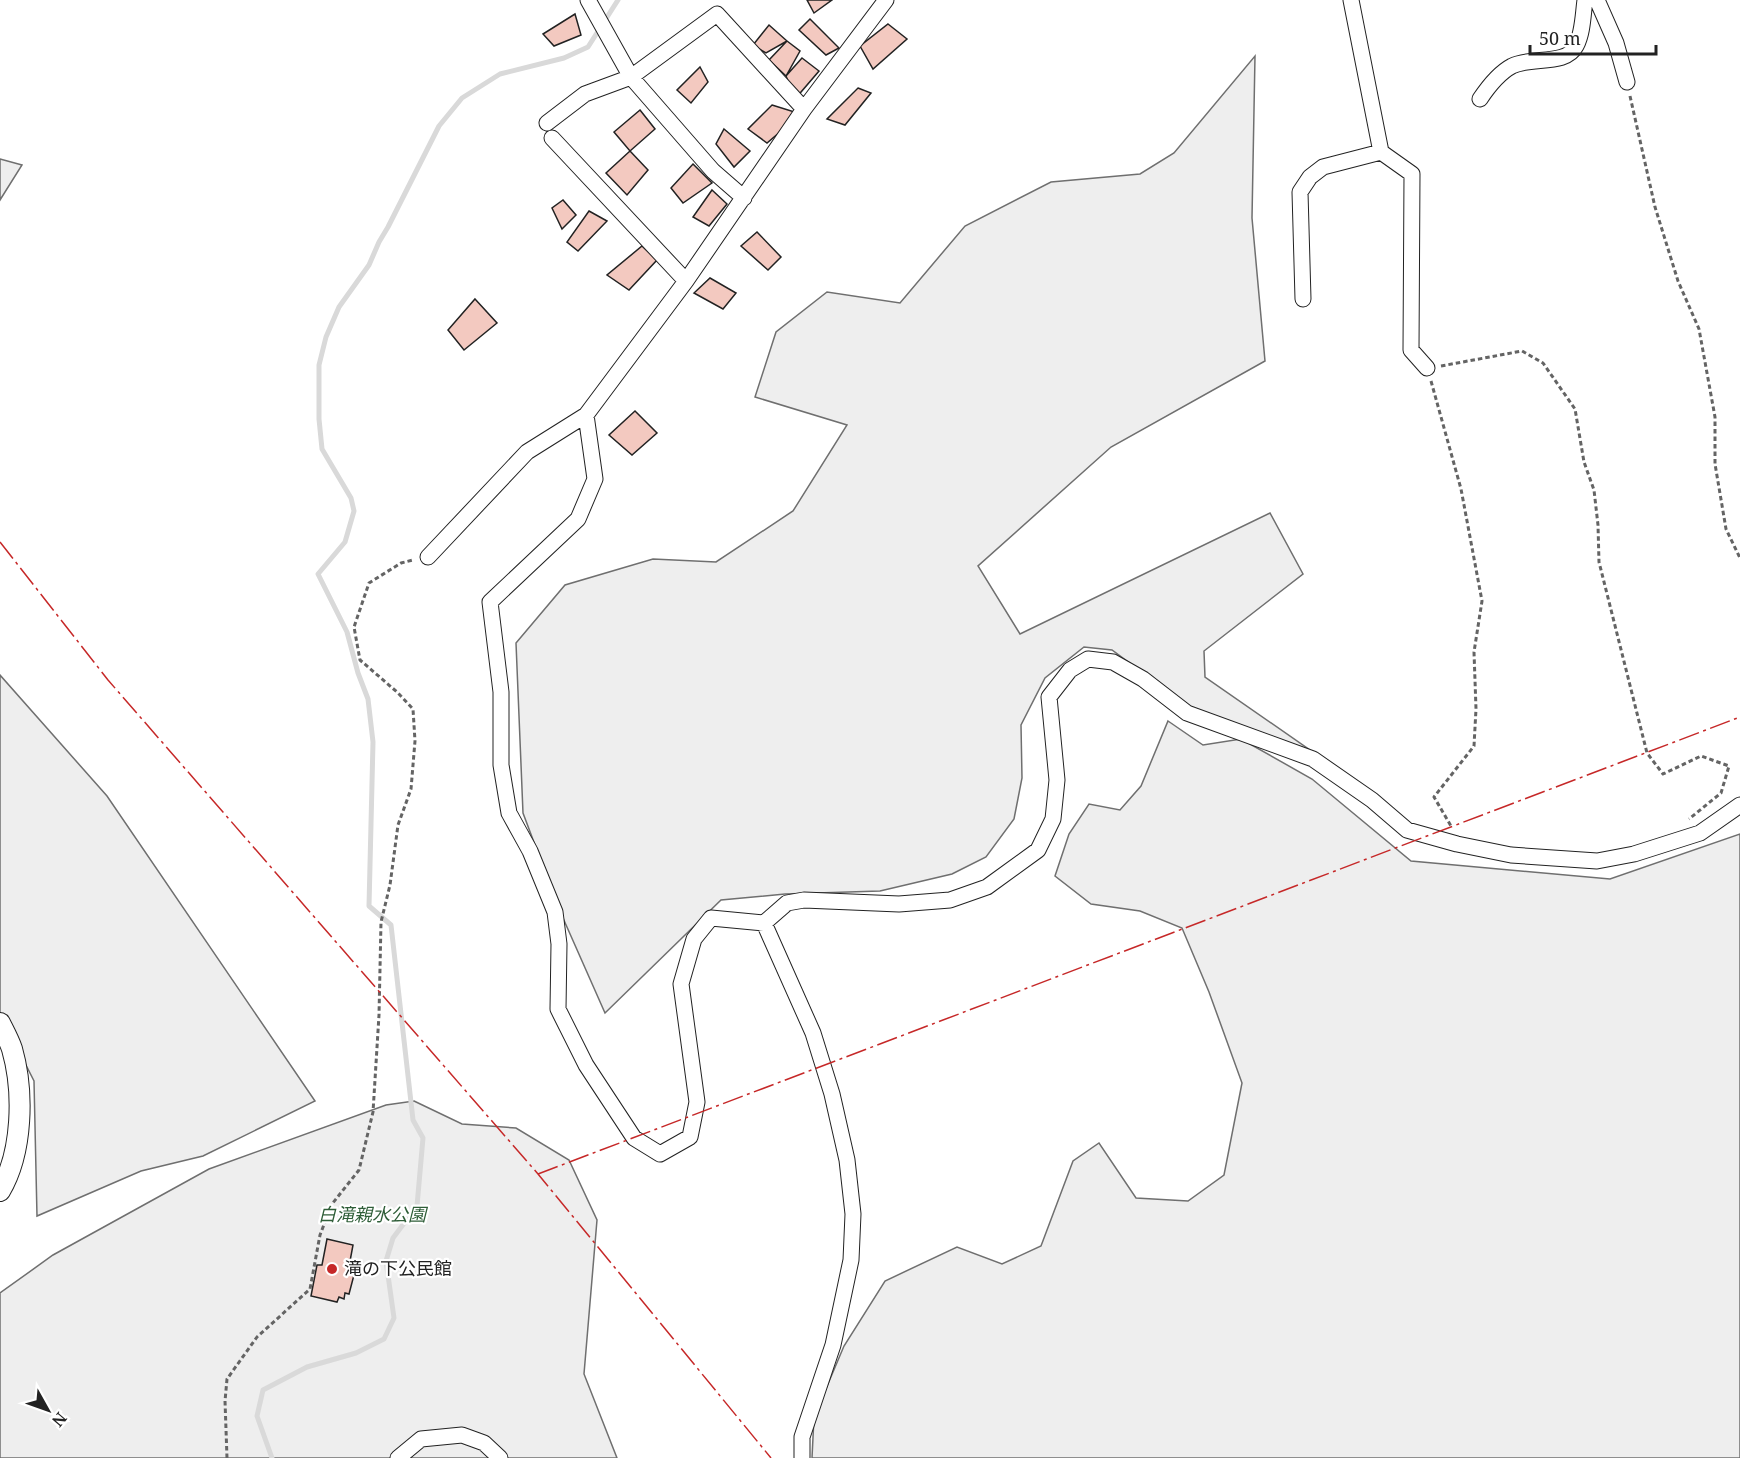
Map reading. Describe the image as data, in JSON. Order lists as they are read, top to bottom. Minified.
{"parks":["白滝親水公園"],"places":["滝の下公民館"],"scale_bar":"50 m","north":"bottom right"}
